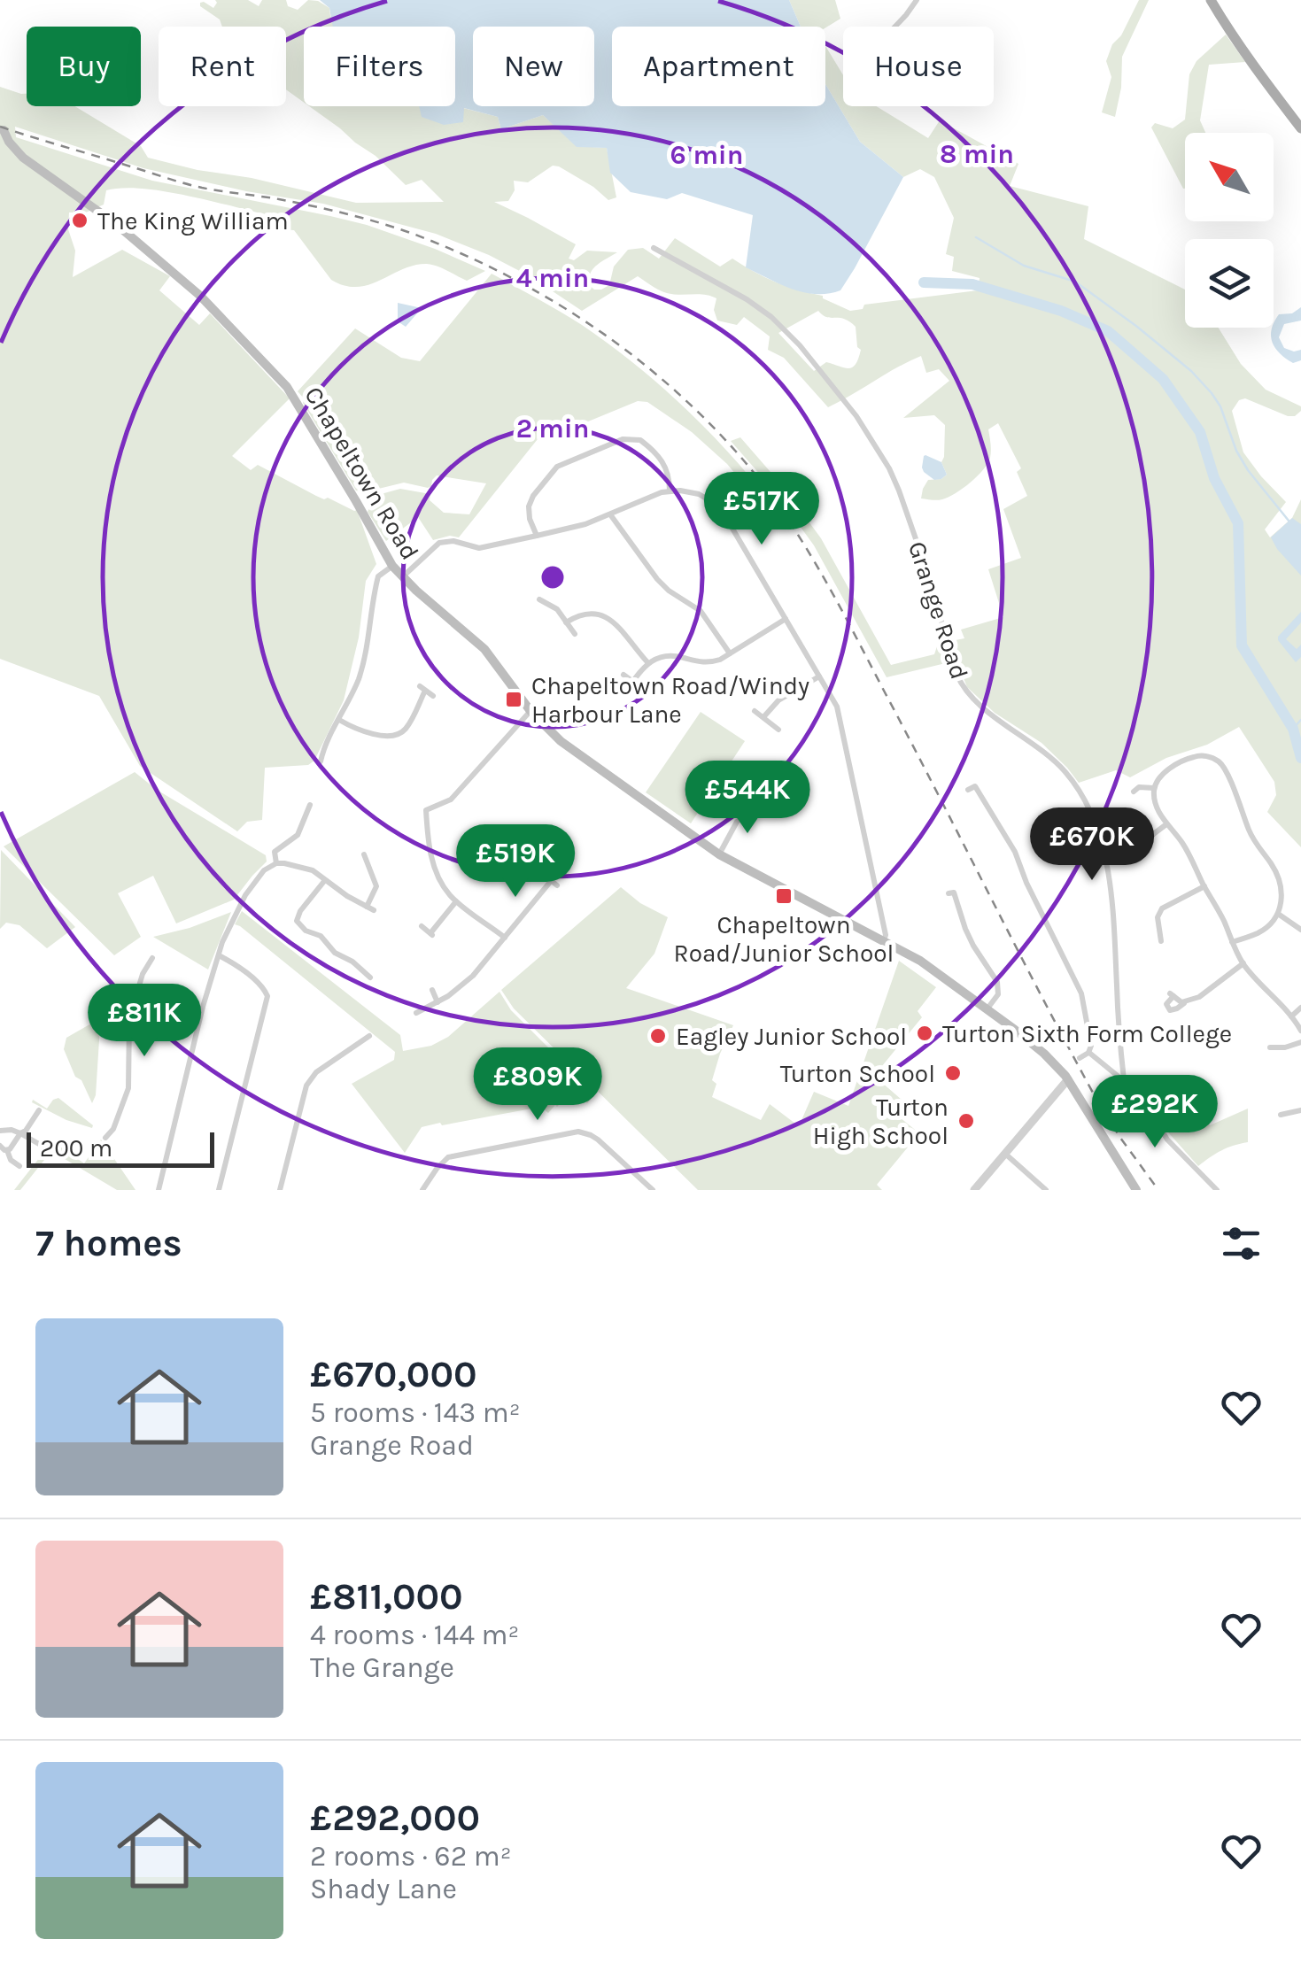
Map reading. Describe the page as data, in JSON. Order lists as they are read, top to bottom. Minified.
{"streets":{"main road":["Chapeltown Road"],"street":["Grange Road"]},"places":{"other":["The King William","Turton Sixth Form College","Eagley Junior School","Turton School","Turton High School"],"transit":["Chapeltown Road/Windy Harbour Lane","Chapeltown Road/Junior School"]},"scale_bar":"200 m","north":"top left","page":{"chip":["Buy","Rent","Filters","New","Apartment","House"],"price":["£517K","£544K","£670K","£519K","£811K","£809K","£292K"],"scale":"200 m","heading":"7 homes","list":[{"name":"£670,000","note":"5 rooms · 143 m² · Grange Road"},{"name":"£811,000","note":"4 rooms · 144 m² · The Grange"},{"name":"£292,000","note":"2 rooms · 62 m² · Shady Lane"}]},"rings":["8 min","6 min","4 min","2 min"]}
